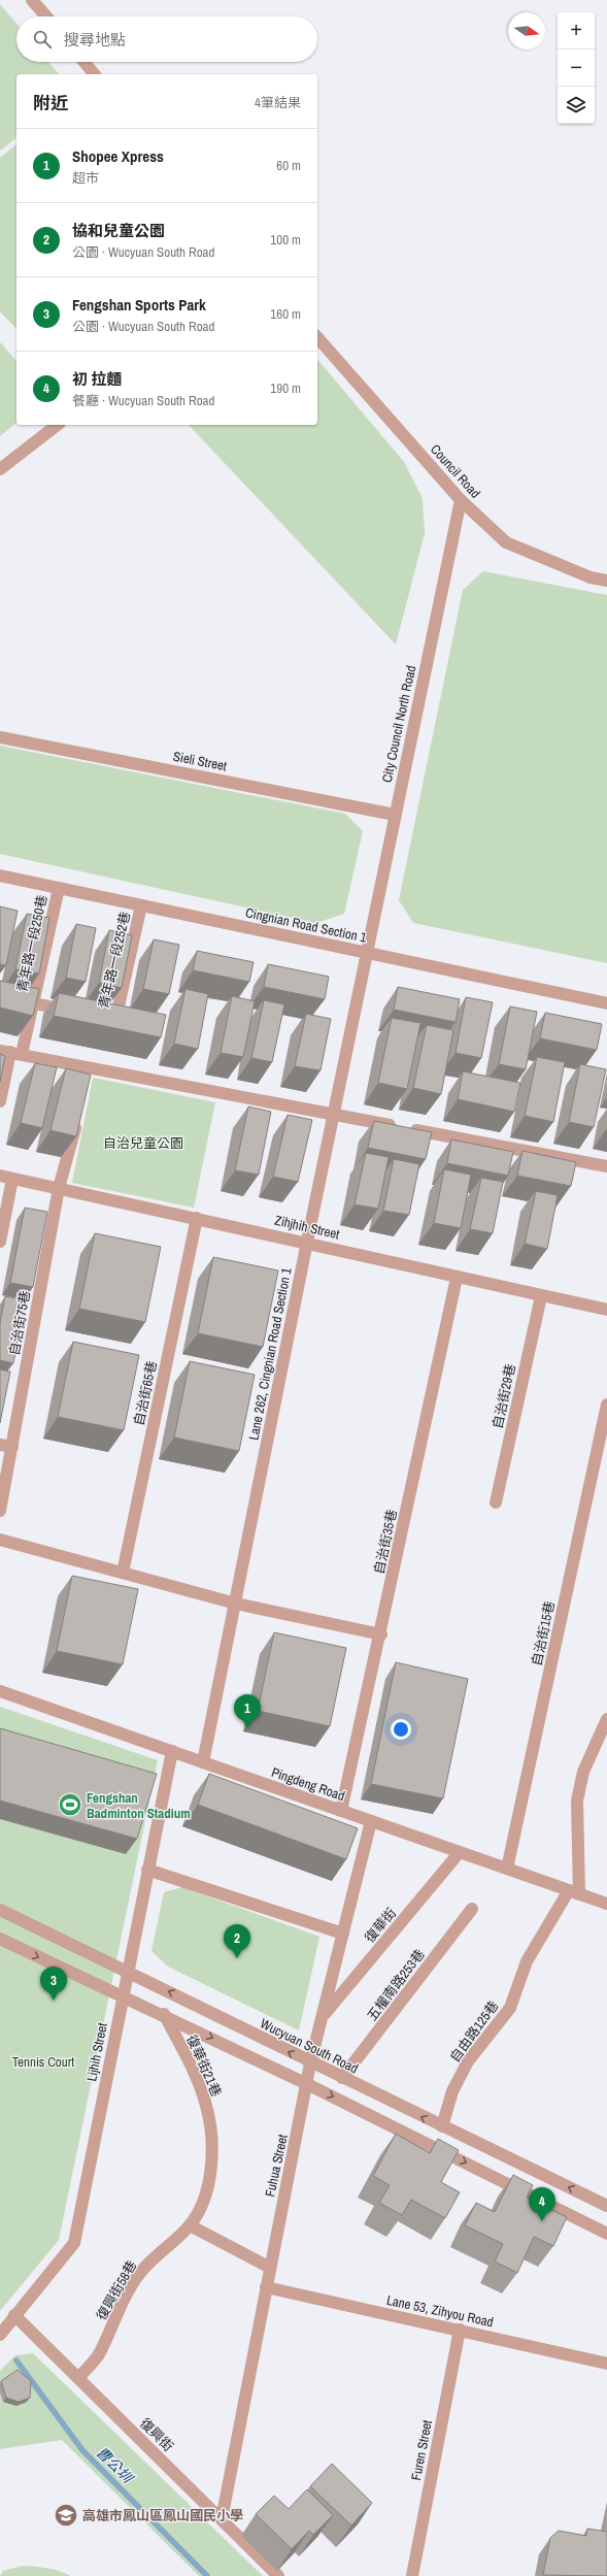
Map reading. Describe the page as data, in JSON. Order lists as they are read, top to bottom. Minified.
{"streets":{"street":["Council Road","City Council North Road","Sieli Street","Cingnian Road Section 1","青年路一段250巷","青年路一段252巷","Zihjhih Street","自治街75巷","Lane 262, Cingnian Road Section 1","自治街65巷","自治街29巷","自治街35巷","自治街15巷","Pingdeng Road","復華街","五權南路253巷","自由路125巷","Wucyuan South Road","Lijhih Street","復華街21巷","Fuhua Street","復興街58巷","Lane 53, Zihyou Road","復興街","Furen Street"]},"crossings":[["Council Road","City Council North Road"],["City Council North Road","Sieli Street"],["City Council North Road","Cingnian Road Section 1"],["City Council North Road","Lane 262, Cingnian Road Section 1"],["Cingnian Road Section 1","青年路一段250巷"],["Cingnian Road Section 1","青年路一段252巷"],["Cingnian Road Section 1","Lane 262, Cingnian Road Section 1"],["Zihjhih Street","自治街75巷"],["Zihjhih Street","Lane 262, Cingnian Road Section 1"],["Zihjhih Street","自治街65巷"],["Zihjhih Street","自治街29巷"],["Zihjhih Street","自治街35巷"],["Lane 262, Cingnian Road Section 1","Pingdeng Road"],["自治街35巷","Pingdeng Road"],["自治街15巷","Pingdeng Road"],["Pingdeng Road","復華街"],["Pingdeng Road","自由路125巷"],["Pingdeng Road","Lijhih Street"],["Pingdeng Road","Fuhua Street"],["復華街","Fuhua Street"],["五權南路253巷","Wucyuan South Road"],["自由路125巷","Wucyuan South Road"],["Wucyuan South Road","Lijhih Street"],["Wucyuan South Road","Fuhua Street"],["Lijhih Street","復興街"],["復華街21巷","復興街58巷"],["Fuhua Street","Lane 53, Zihyou Road"],["Fuhua Street","復興街"],["復興街58巷","復興街"],["Lane 53, Zihyou Road","Furen Street"]],"water":["曹公圳"],"parks":["自治兒童公園","Tennis Court"],"places":{"sports":["Fengshan Badminton Stadium"],"school or university":["高雄市鳳山區鳳山國民小學"]},"north":"right","page":{"map_buttons":["+","−"],"search":"搜尋地點","heading":["附近","4筆結果"],"list":[{"mark":"1","name":"Shopee Xpress","note":"超市","value":"60 m"},{"mark":"2","name":"協和兒童公園","note":"公園 · Wucyuan South Road","value":"100 m"},{"mark":"3","name":"Fengshan Sports Park","note":"公園 · Wucyuan South Road","value":"160 m"},{"mark":"4","name":"初 拉麵","note":"餐廳 · Wucyuan South Road","value":"190 m"}],"pins":["1","2","3","4"]}}
